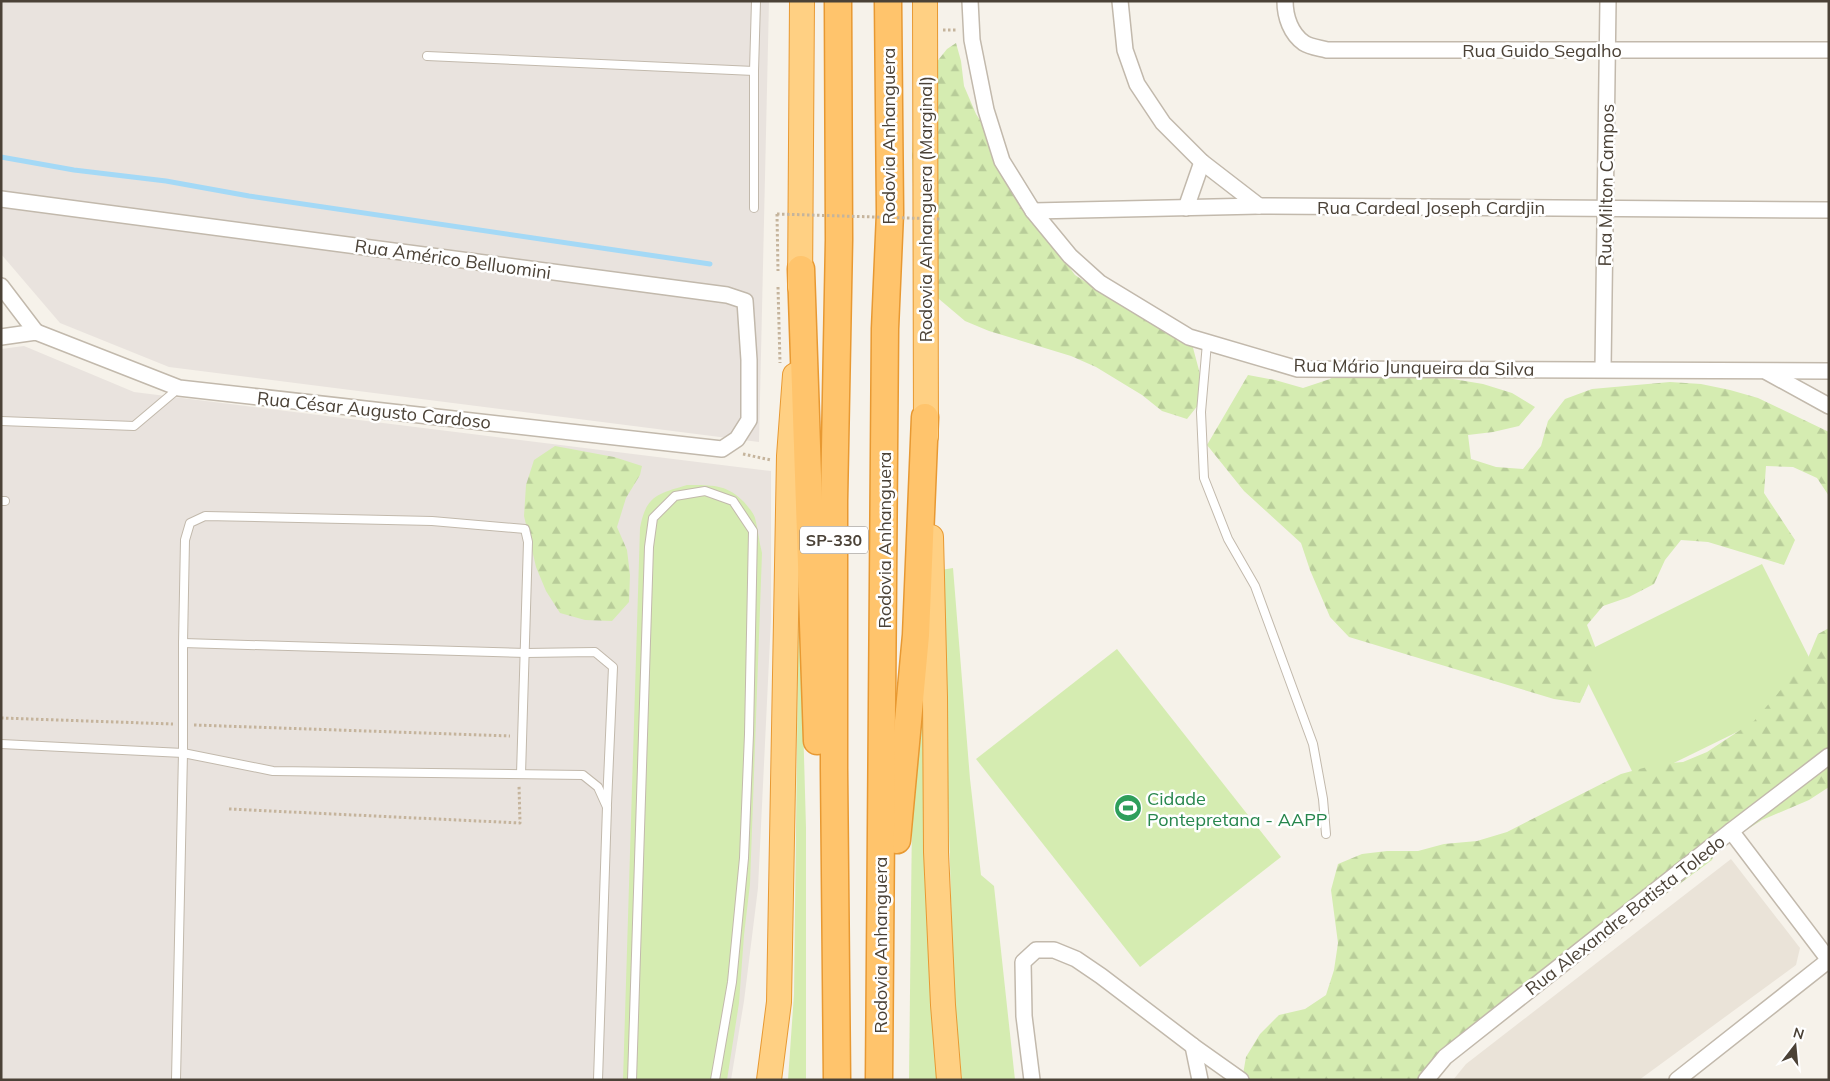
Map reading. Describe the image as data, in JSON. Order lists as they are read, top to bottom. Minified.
{"streets":{"highway":["Rodovia Anhanguera","Rodovia Anhanguera (Marginal)","SP-330"],"street":["Rua Guido Segalho","Rua Milton Campos","Rua Cardeal Joseph Cardjin","Rua Américo Belluomini","Rua Mário Junqueira da Silva","Rua César Augusto Cardoso","Rua Alexandre Batista Toledo"]},"crossings":[["Rua Guido Segalho","Rua Milton Campos"],["Rua Milton Campos","Rua Cardeal Joseph Cardjin"],["Rua Milton Campos","Rua Mário Junqueira da Silva"],["Rua Cardeal Joseph Cardjin","Rua Mário Junqueira da Silva"],["Rua Américo Belluomini","Rua César Augusto Cardoso"]],"places":{"sports":["Cidade Pontepretana - AAPP"]},"north":"top"}
